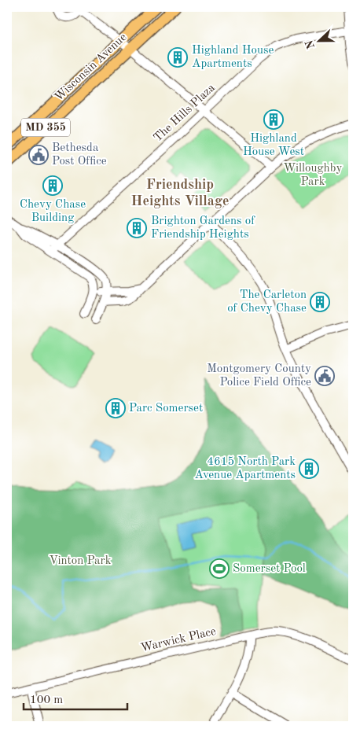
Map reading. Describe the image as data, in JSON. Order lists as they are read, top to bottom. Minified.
{"streets":{"main road":["Wisconsin Avenue","MD 355"],"street":["The Hills Plaza","Warwick Place"]},"districts":["Friendship Heights Village"],"parks":["Willoughby Park","Vinton Park"],"places":{"building":["Highland House Apartments","Highland House West","Chevy Chase Building","Brighton Gardens of Friendship Heights","The Carleton of Chevy Chase","Parc Somerset","4615 North Park Avenue Apartments"],"public building":["Bethesda Post Office","Montgomery County Police Field Office"],"sports":["Somerset Pool"]},"scale_bar":"100 m","north":"left"}
